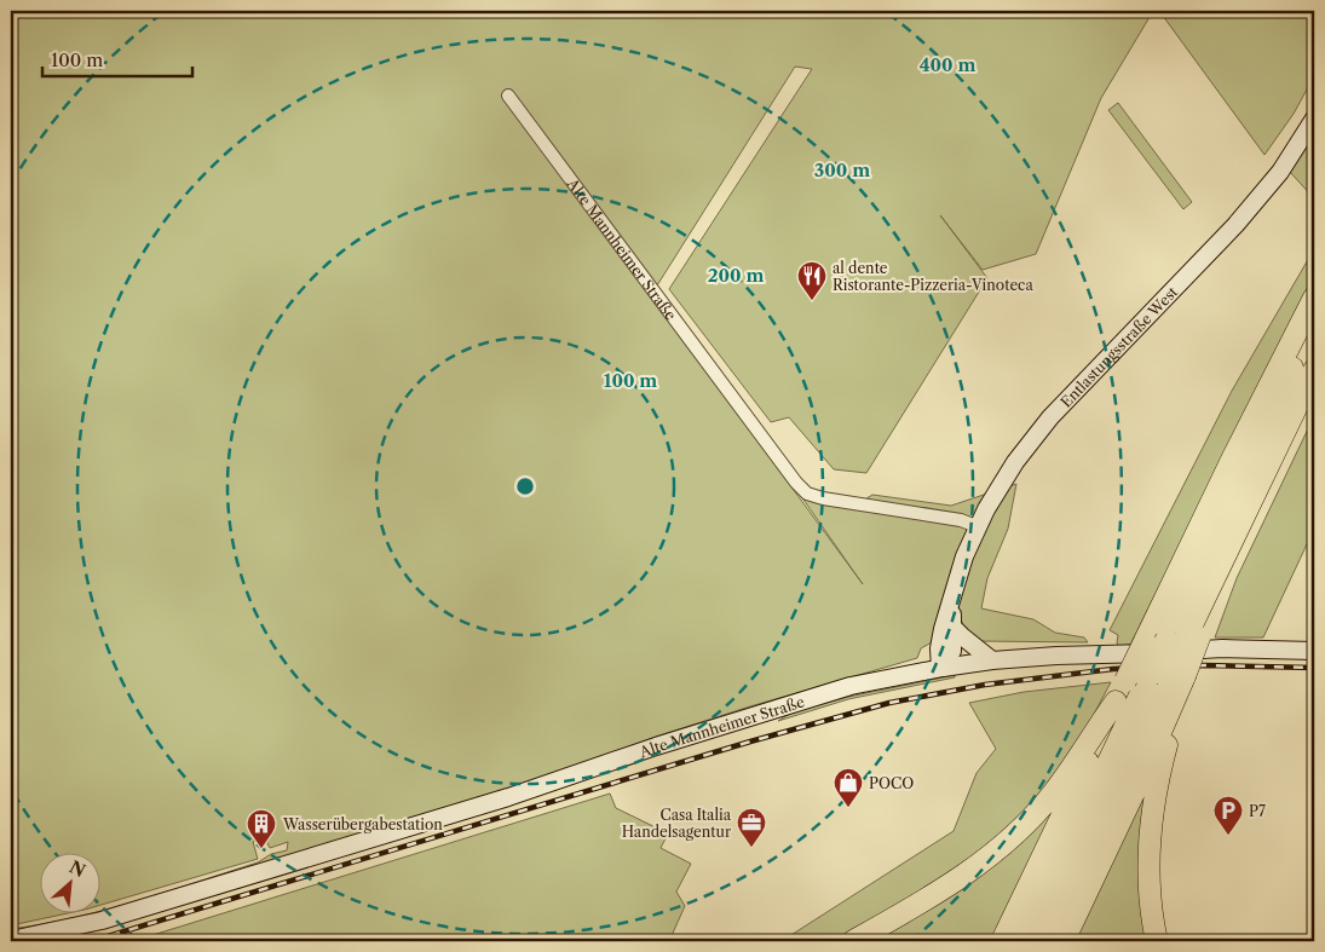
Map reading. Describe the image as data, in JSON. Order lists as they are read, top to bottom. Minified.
{"streets":{"main road":["Alte Mannheimer Straße","Entlastungsstraße West"]},"crossings":[["Alte Mannheimer Straße","Entlastungsstraße West"]],"places":{"restaurant":["al dente Ristorante-Pizzeria-Vinoteca"],"shop":["POCO"],"parking":["P7"],"office":["Casa Italia Handelsagentur"],"building":["Wasserübergabestation"]},"scale_bar":"100 m","north":"top right","rings":["400 m","300 m","200 m","100 m"]}
